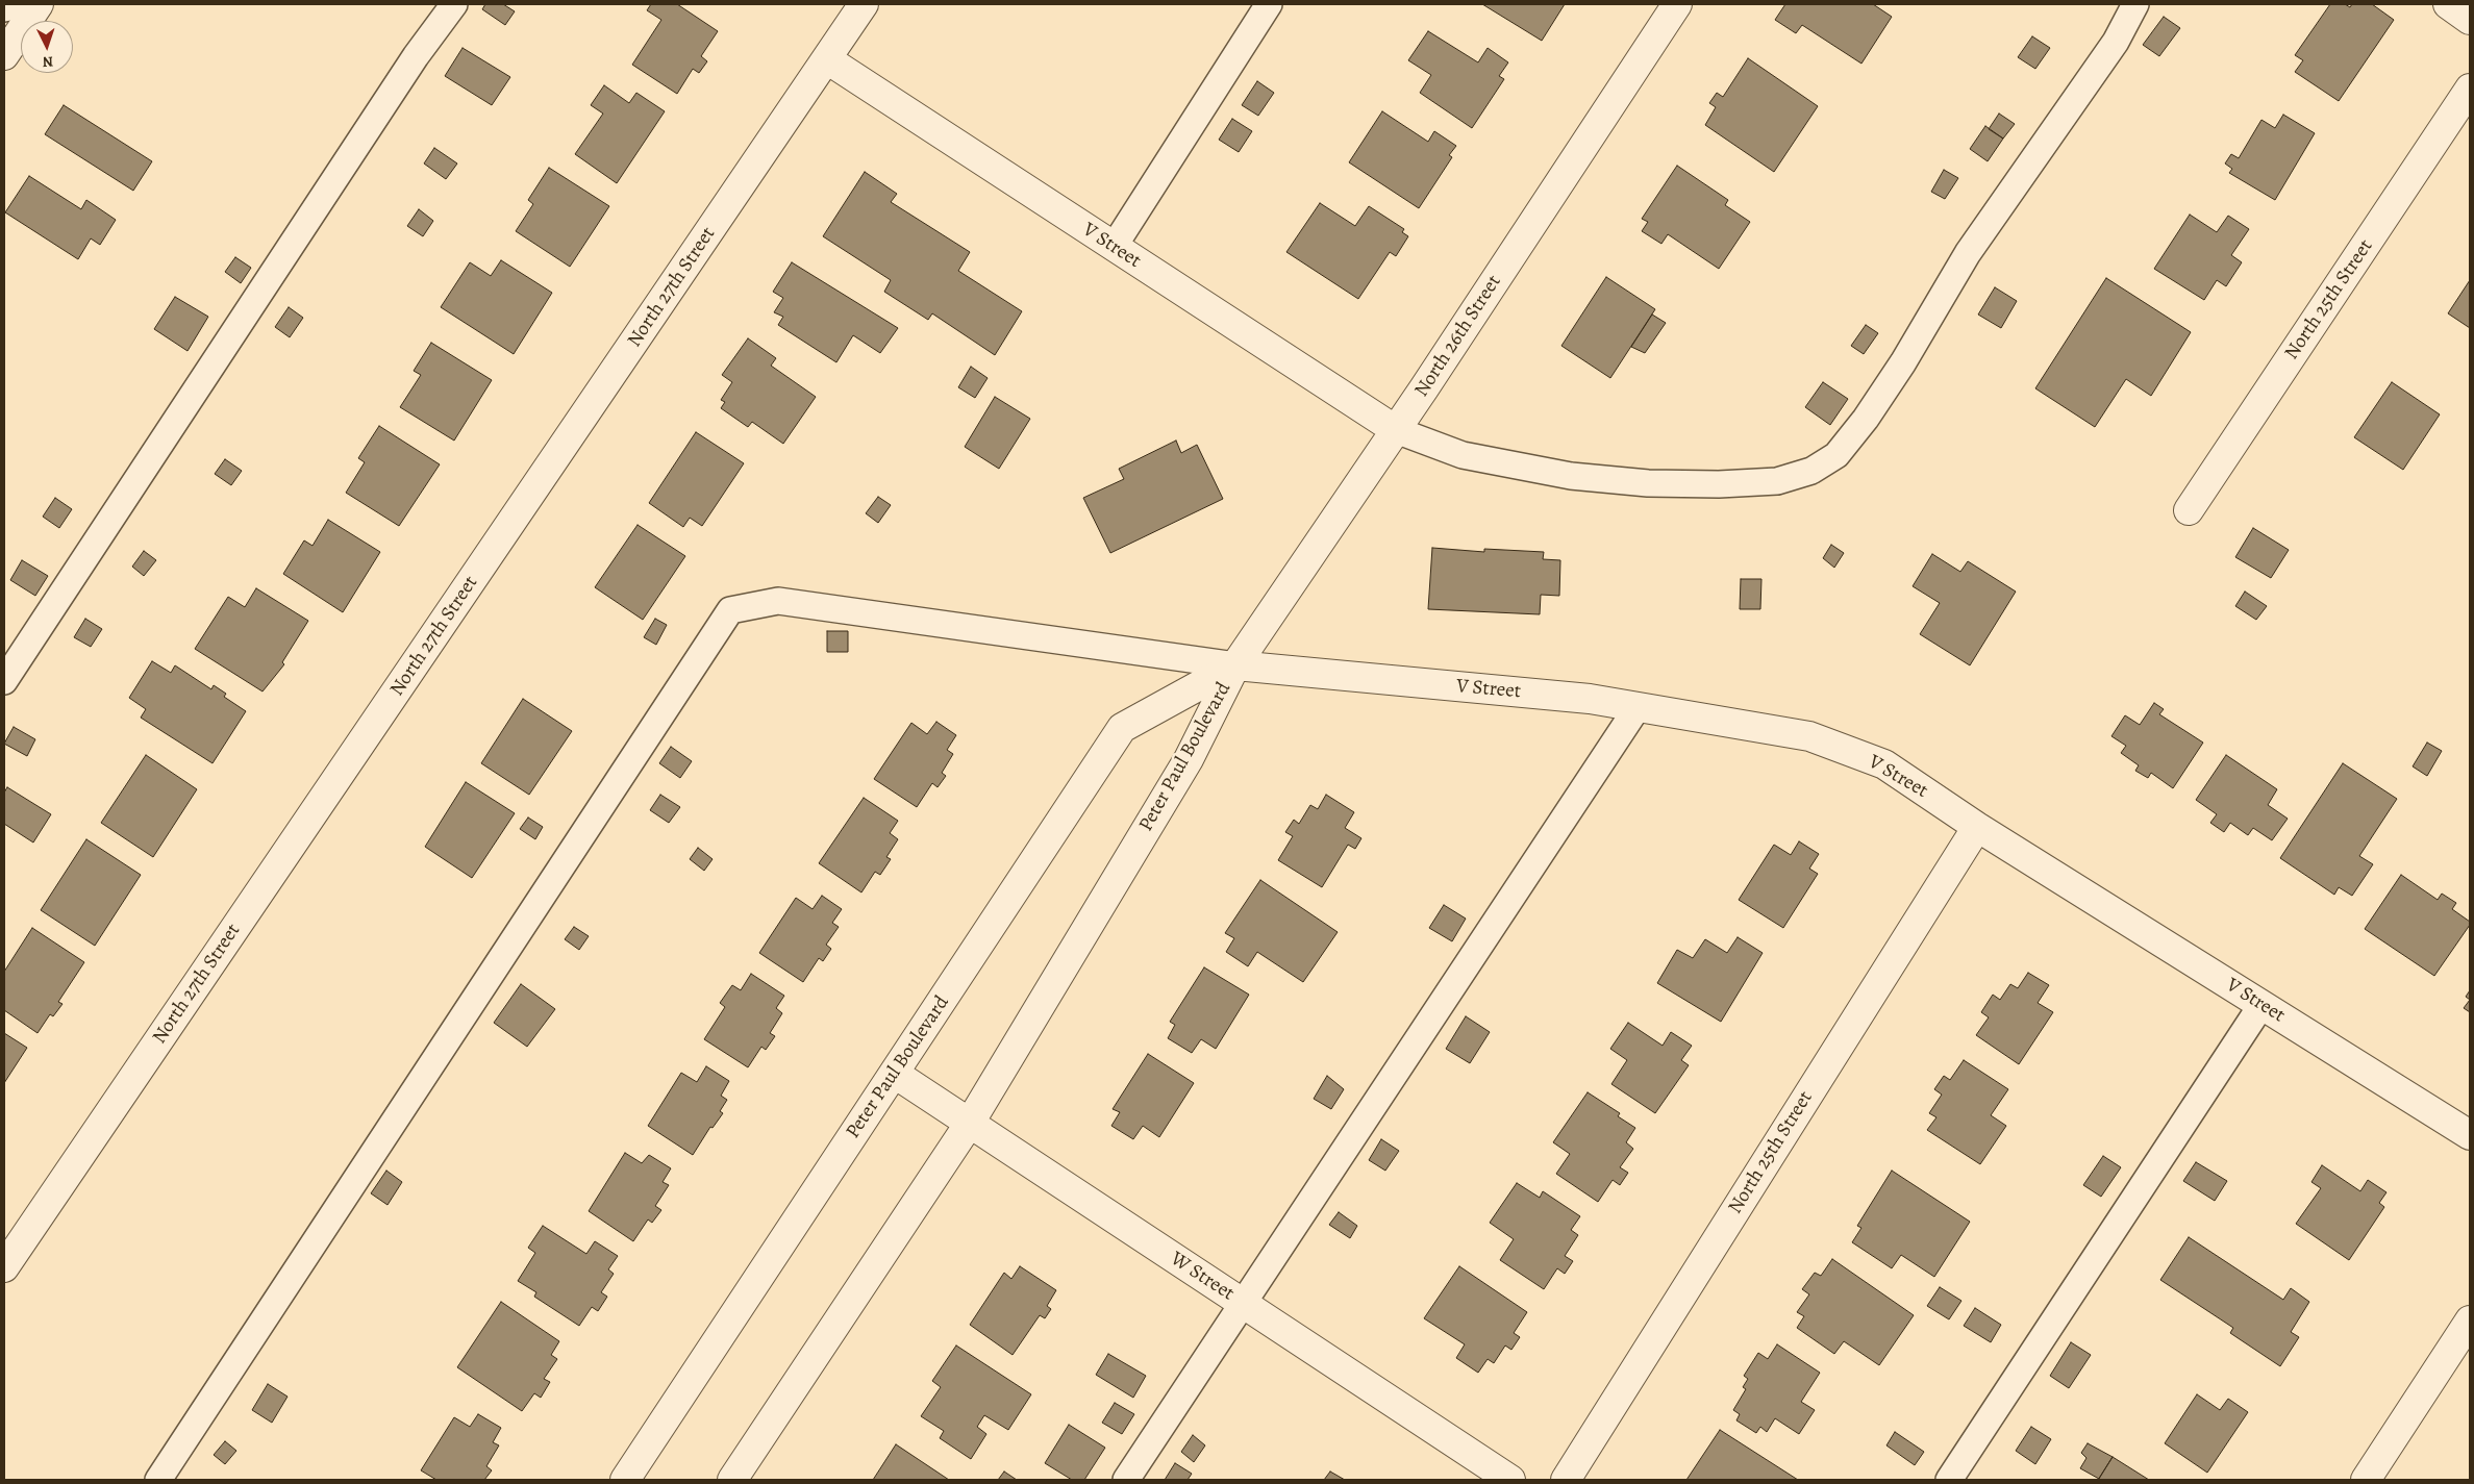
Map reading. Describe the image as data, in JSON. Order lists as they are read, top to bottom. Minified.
{"streets":{"street":["V Street","North 27th Street","North 25th Street","North 26th Street","Peter Paul Boulevard","W Street"]},"crossings":[["V Street","North 27th Street"],["V Street","North 25th Street"],["V Street","North 26th Street"],["V Street","Peter Paul Boulevard"],["North 26th Street","Peter Paul Boulevard"],["Peter Paul Boulevard","W Street"]],"north":"bottom"}
